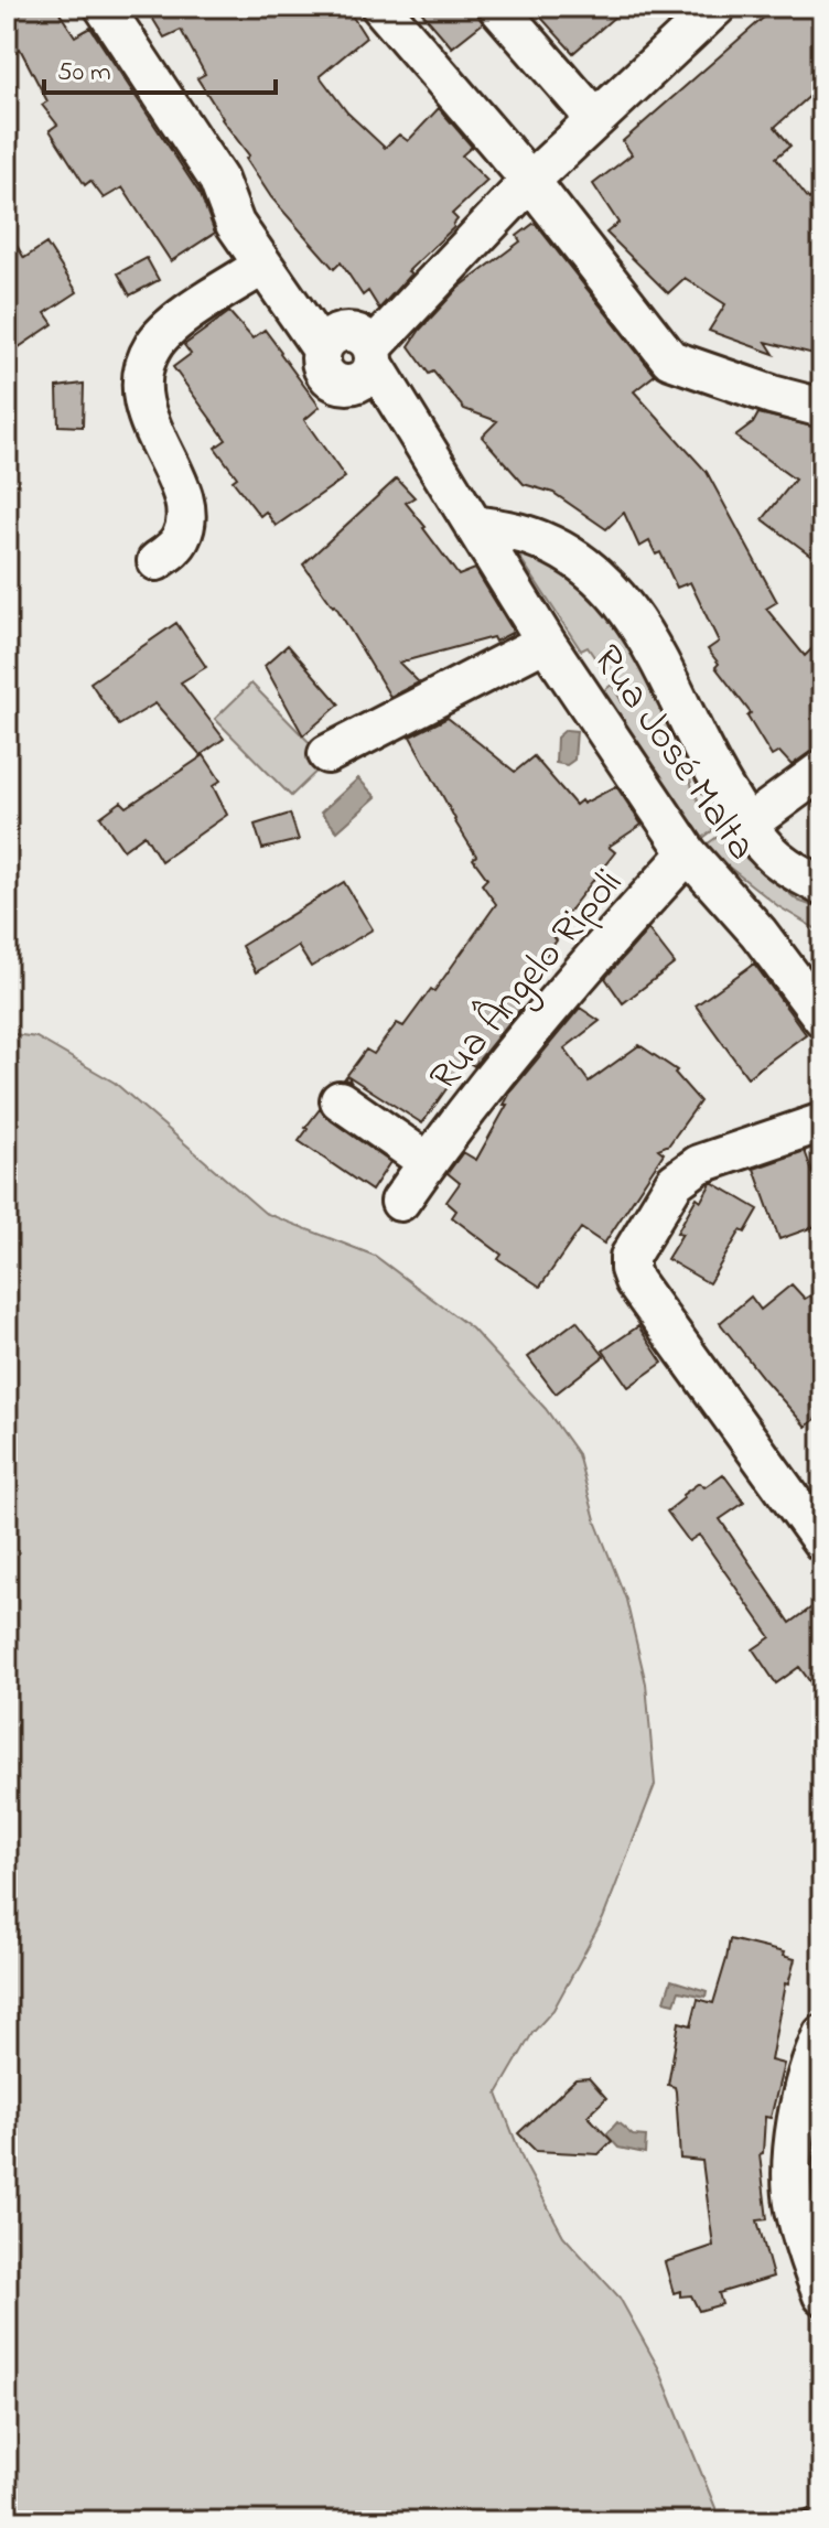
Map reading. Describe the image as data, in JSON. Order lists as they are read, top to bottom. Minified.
{"streets":{"street":["Rua José Malta","Rua Ângelo Ripoli"]},"crossings":[["Rua José Malta","Rua Ângelo Ripoli"]],"scale_bar":"50 m"}
